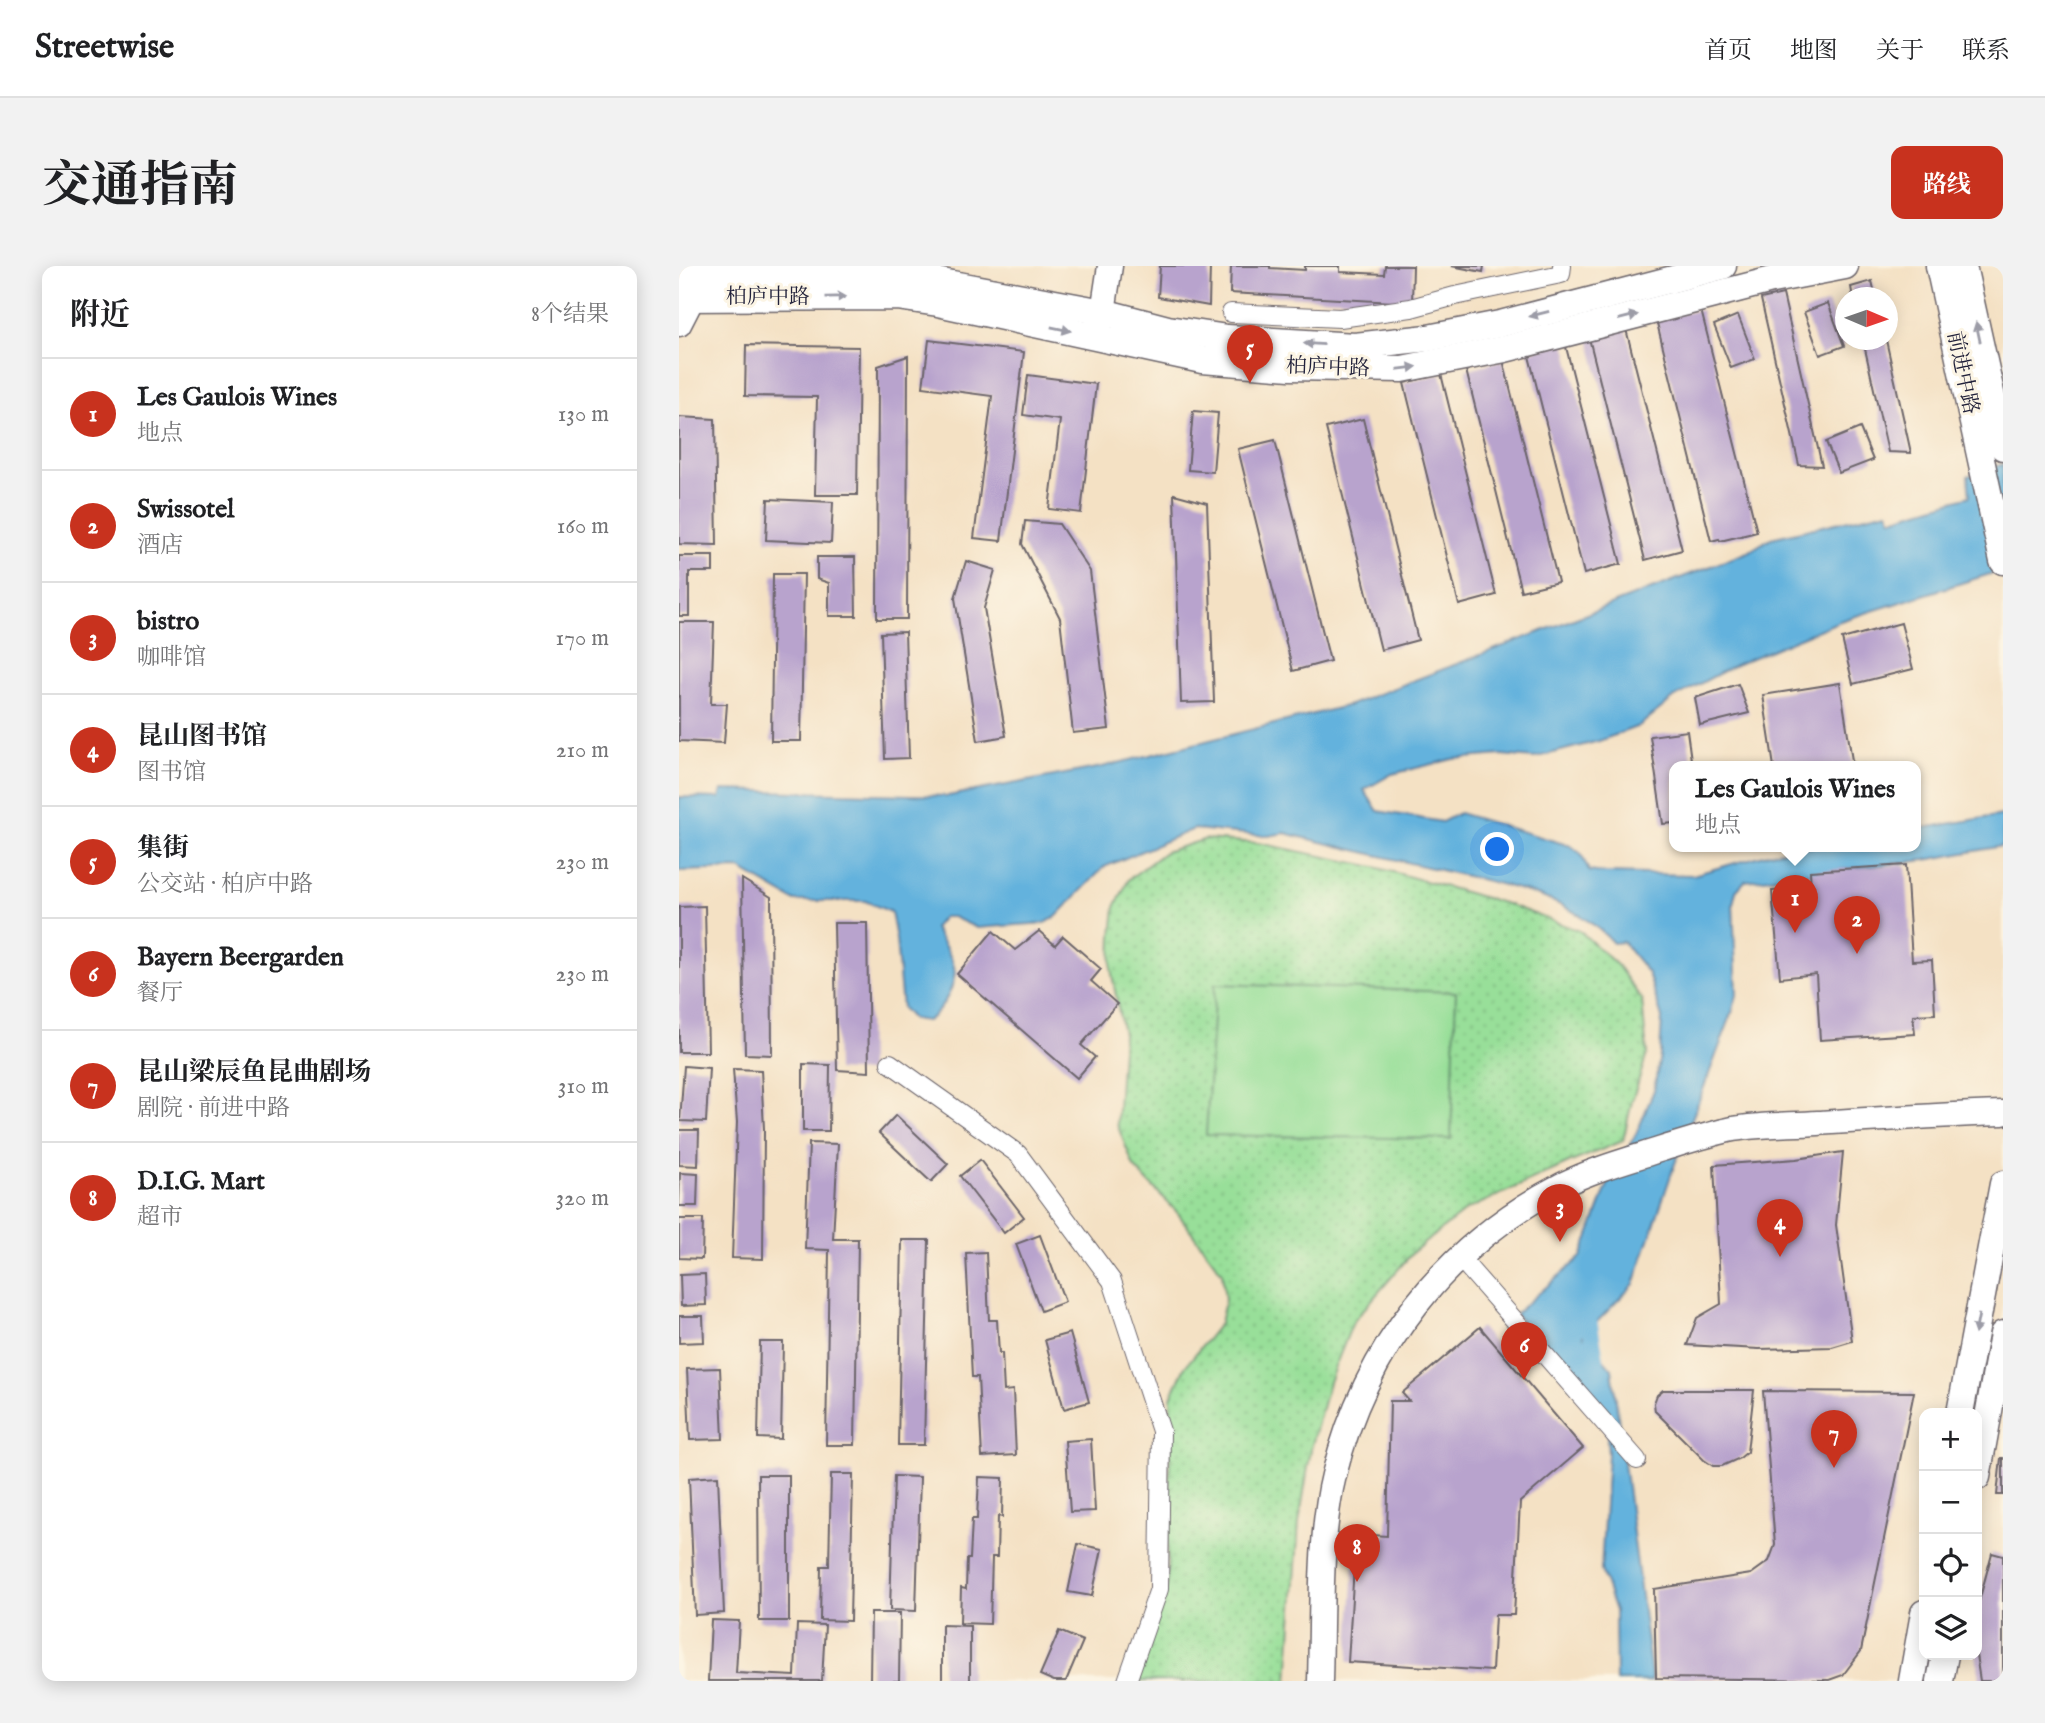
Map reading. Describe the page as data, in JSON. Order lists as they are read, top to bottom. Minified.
{"streets":{"main road":["柏庐中路","前进中路"]},"north":"right","page":{"header":"Streetwise","nav":["首页","地图","关于","联系"],"title":"交通指南","buttons":"路线","heading":["附近","8个结果"],"pins":["5","1","2","3","4","6","7","8"],"list":[{"mark":"1","name":"Les Gaulois Wines","note":"地点","value":"130 m"},{"mark":"2","name":"Swissotel","note":"酒店","value":"160 m"},{"mark":"3","name":"bistro","note":"咖啡馆","value":"170 m"},{"mark":"4","name":"昆山图书馆","note":"图书馆","value":"210 m"},{"mark":"5","name":"集街","note":"公交站 · 柏庐中路","value":"230 m"},{"mark":"6","name":"Bayern Beergarden","note":"餐厅","value":"230 m"},{"mark":"7","name":"昆山梁辰鱼昆曲剧场","note":"剧院 · 前进中路","value":"310 m"},{"mark":"8","name":"D.I.G. Mart","note":"超市","value":"320 m"}],"popup":["Les Gaulois Wines","地点"],"map_buttons":["+","−"]}}
